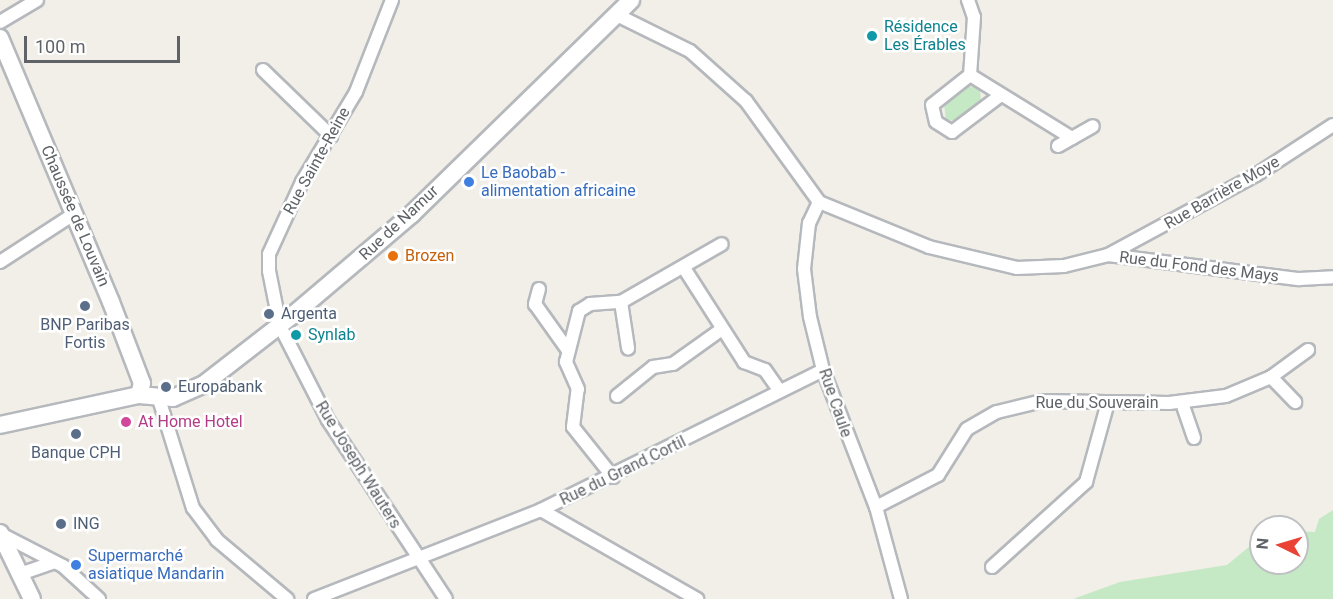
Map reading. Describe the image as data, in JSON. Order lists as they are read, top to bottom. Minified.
{"streets":{"street":["Rue Sainte-Reine","Rue Barrière Moye","Chaussée de Louvain","Rue de Namur","Rue du Fond des Mays","Rue Caule","Rue du Souverain","Rue Joseph Wauters","Rue du Grand Cortil"]},"crossings":[["Rue Sainte-Reine","Rue de Namur"],["Rue Sainte-Reine","Rue Joseph Wauters"],["Rue Barrière Moye","Rue du Fond des Mays"],["Chaussée de Louvain","Rue de Namur"],["Rue de Namur","Rue Joseph Wauters"],["Rue du Fond des Mays","Rue Caule"],["Rue Caule","Rue du Souverain"],["Rue Caule","Rue du Grand Cortil"],["Rue Joseph Wauters","Rue du Grand Cortil"]],"places":["Résidence Les Érables","Le Baobab - alimentation africaine","Brozen","BNP Paribas Fortis","Argenta","Synlab","Europabank","At Home Hotel","Banque CPH","ING","Supermarché asiatique Mandarin"],"scale_bar":"100 m","north":"left"}
